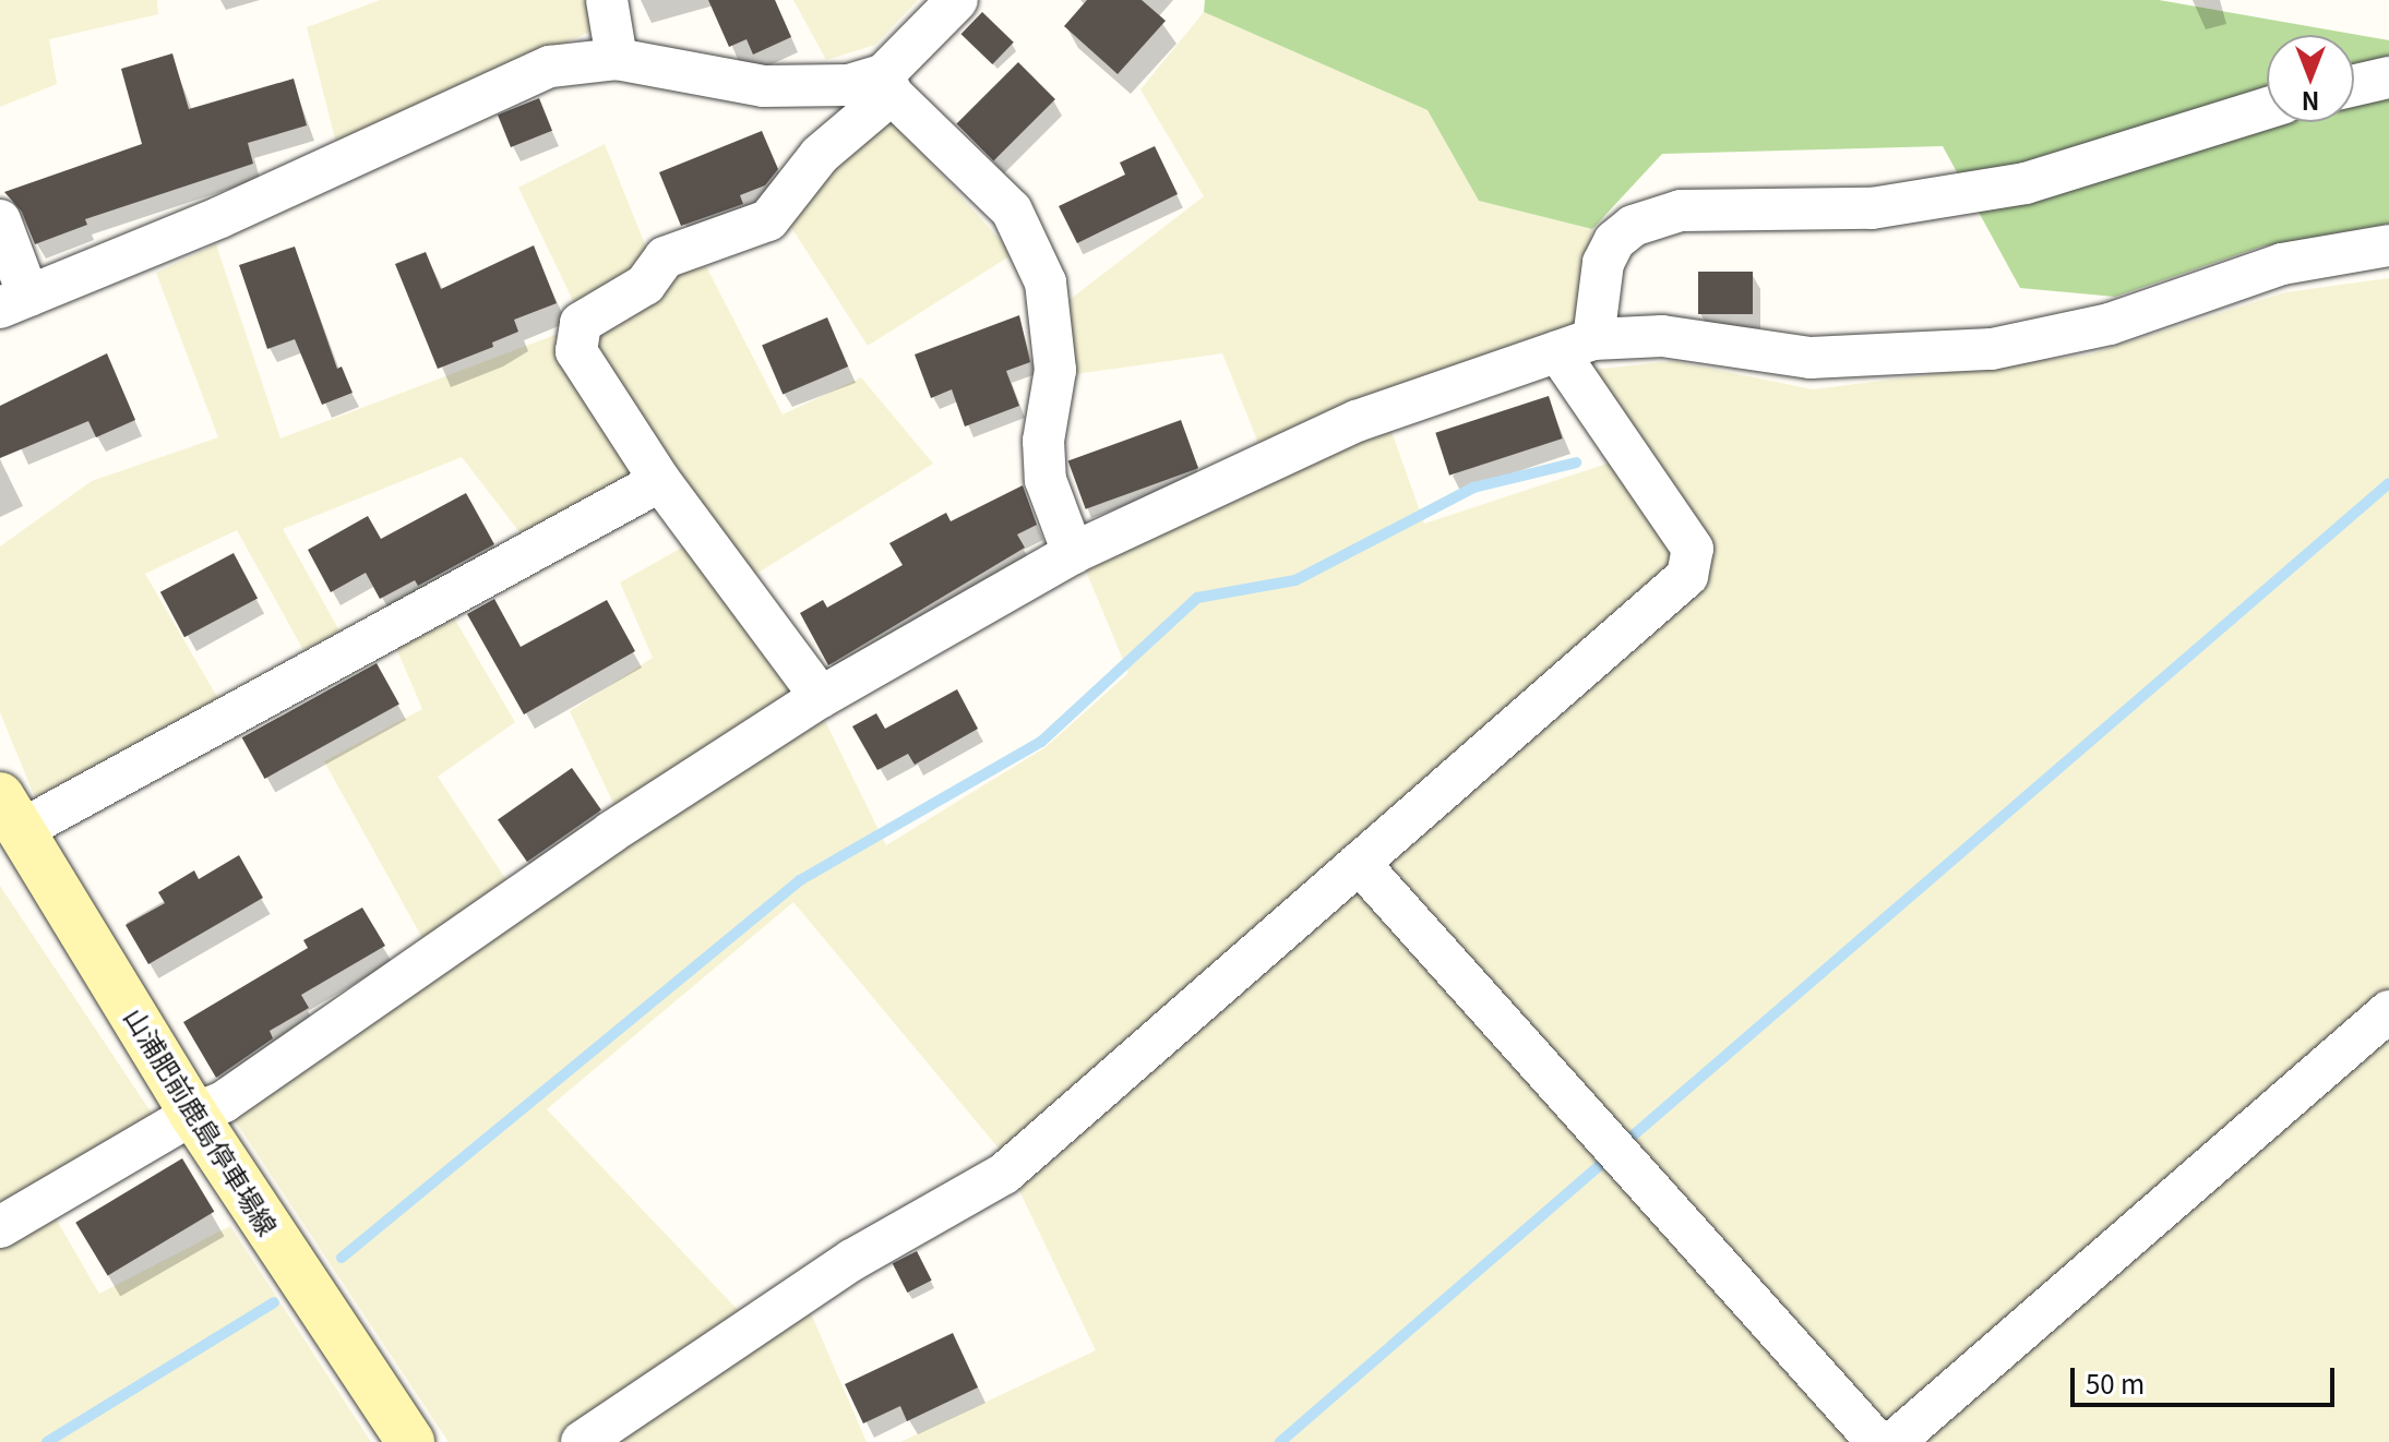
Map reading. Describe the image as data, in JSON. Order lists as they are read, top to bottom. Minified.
{"streets":{"main road":["山浦肥前鹿島停車場線"]},"scale_bar":"50 m","north":"bottom"}
